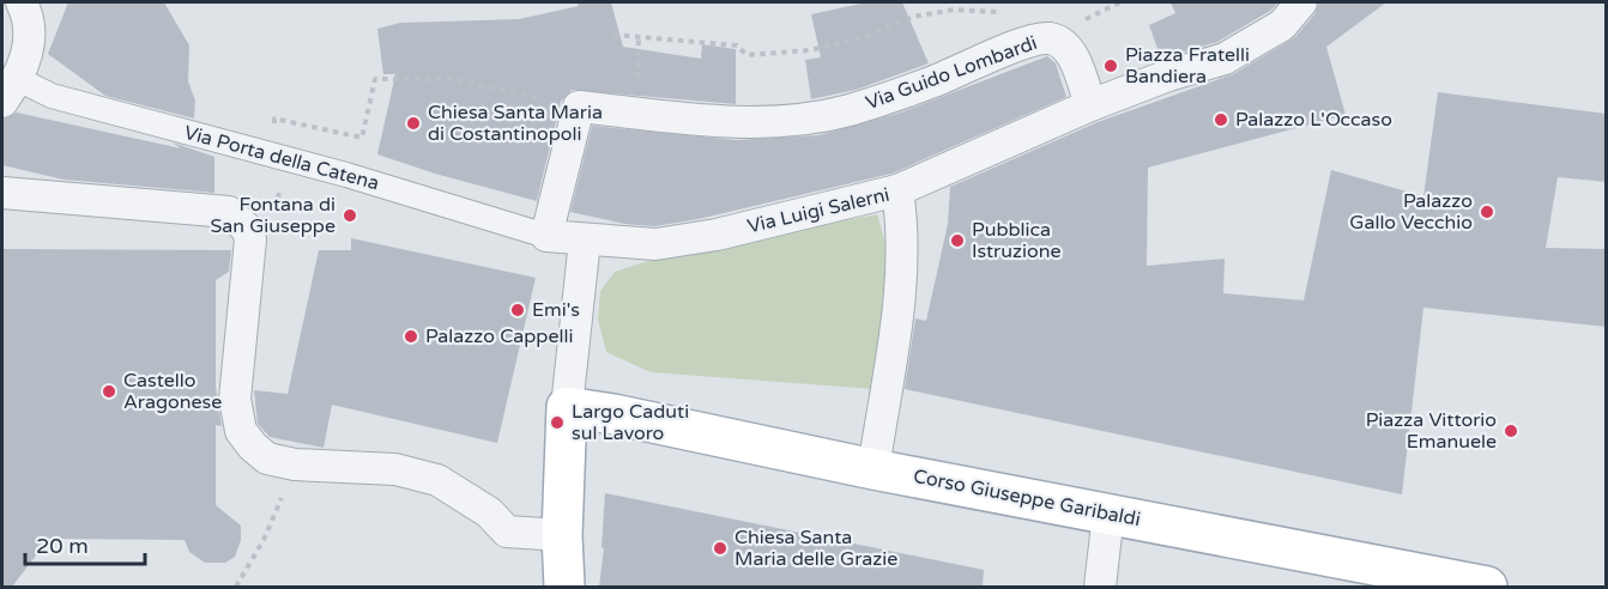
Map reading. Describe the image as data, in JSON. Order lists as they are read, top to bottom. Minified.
{"streets":{"main road":["Corso Giuseppe Garibaldi"],"street":["Via Guido Lombardi","Via Porta della Catena","Via Luigi Salerni"]},"crossings":[["Via Porta della Catena","Via Luigi Salerni"],["Via Luigi Salerni","Corso Giuseppe Garibaldi"]],"places":["Piazza Fratelli Bandiera","Palazzo L'Occaso","Chiesa Santa Maria di Costantinopoli","Palazzo Gallo Vecchio","Fontana di San Giuseppe","Pubblica Istruzione","Emi's","Palazzo Cappelli","Castello Aragonese","Largo Caduti sul Lavoro","Piazza Vittorio Emanuele","Chiesa Santa Maria delle Grazie"],"scale_bar":"20 m"}
